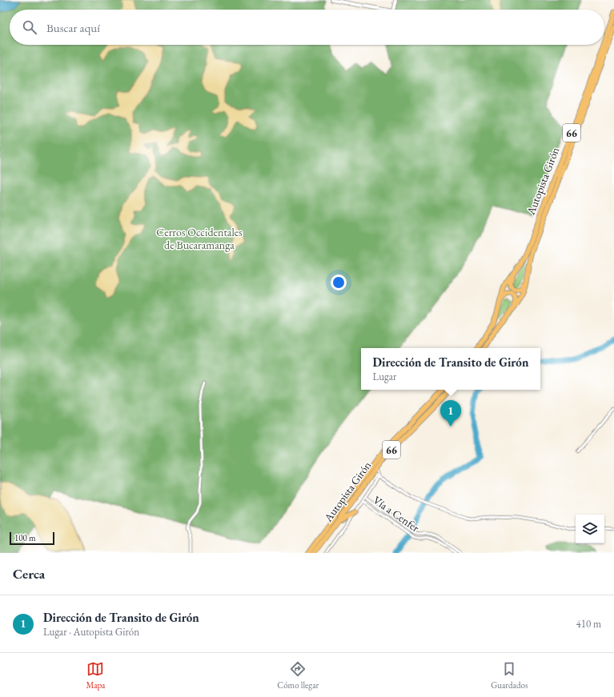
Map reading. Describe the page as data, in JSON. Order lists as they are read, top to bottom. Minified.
{"streets":{"highway":["66","Autopista Girón"],"street":["Vía a Cenfer"]},"parks":["Cerros Occidentales de Bucaramanga"],"scale_bar":"100 m","page":{"search":"Buscar aquí","popup":["Dirección de Transito de Girón","Lugar"],"pins":"1","scale":"100 m","heading":"Cerca","list":[{"mark":"1","name":"Dirección de Transito de Girón","note":"Lugar · Autopista Girón","value":"410 m"}],"nav":["Mapa","Cómo llegar","Guardados"]}}
